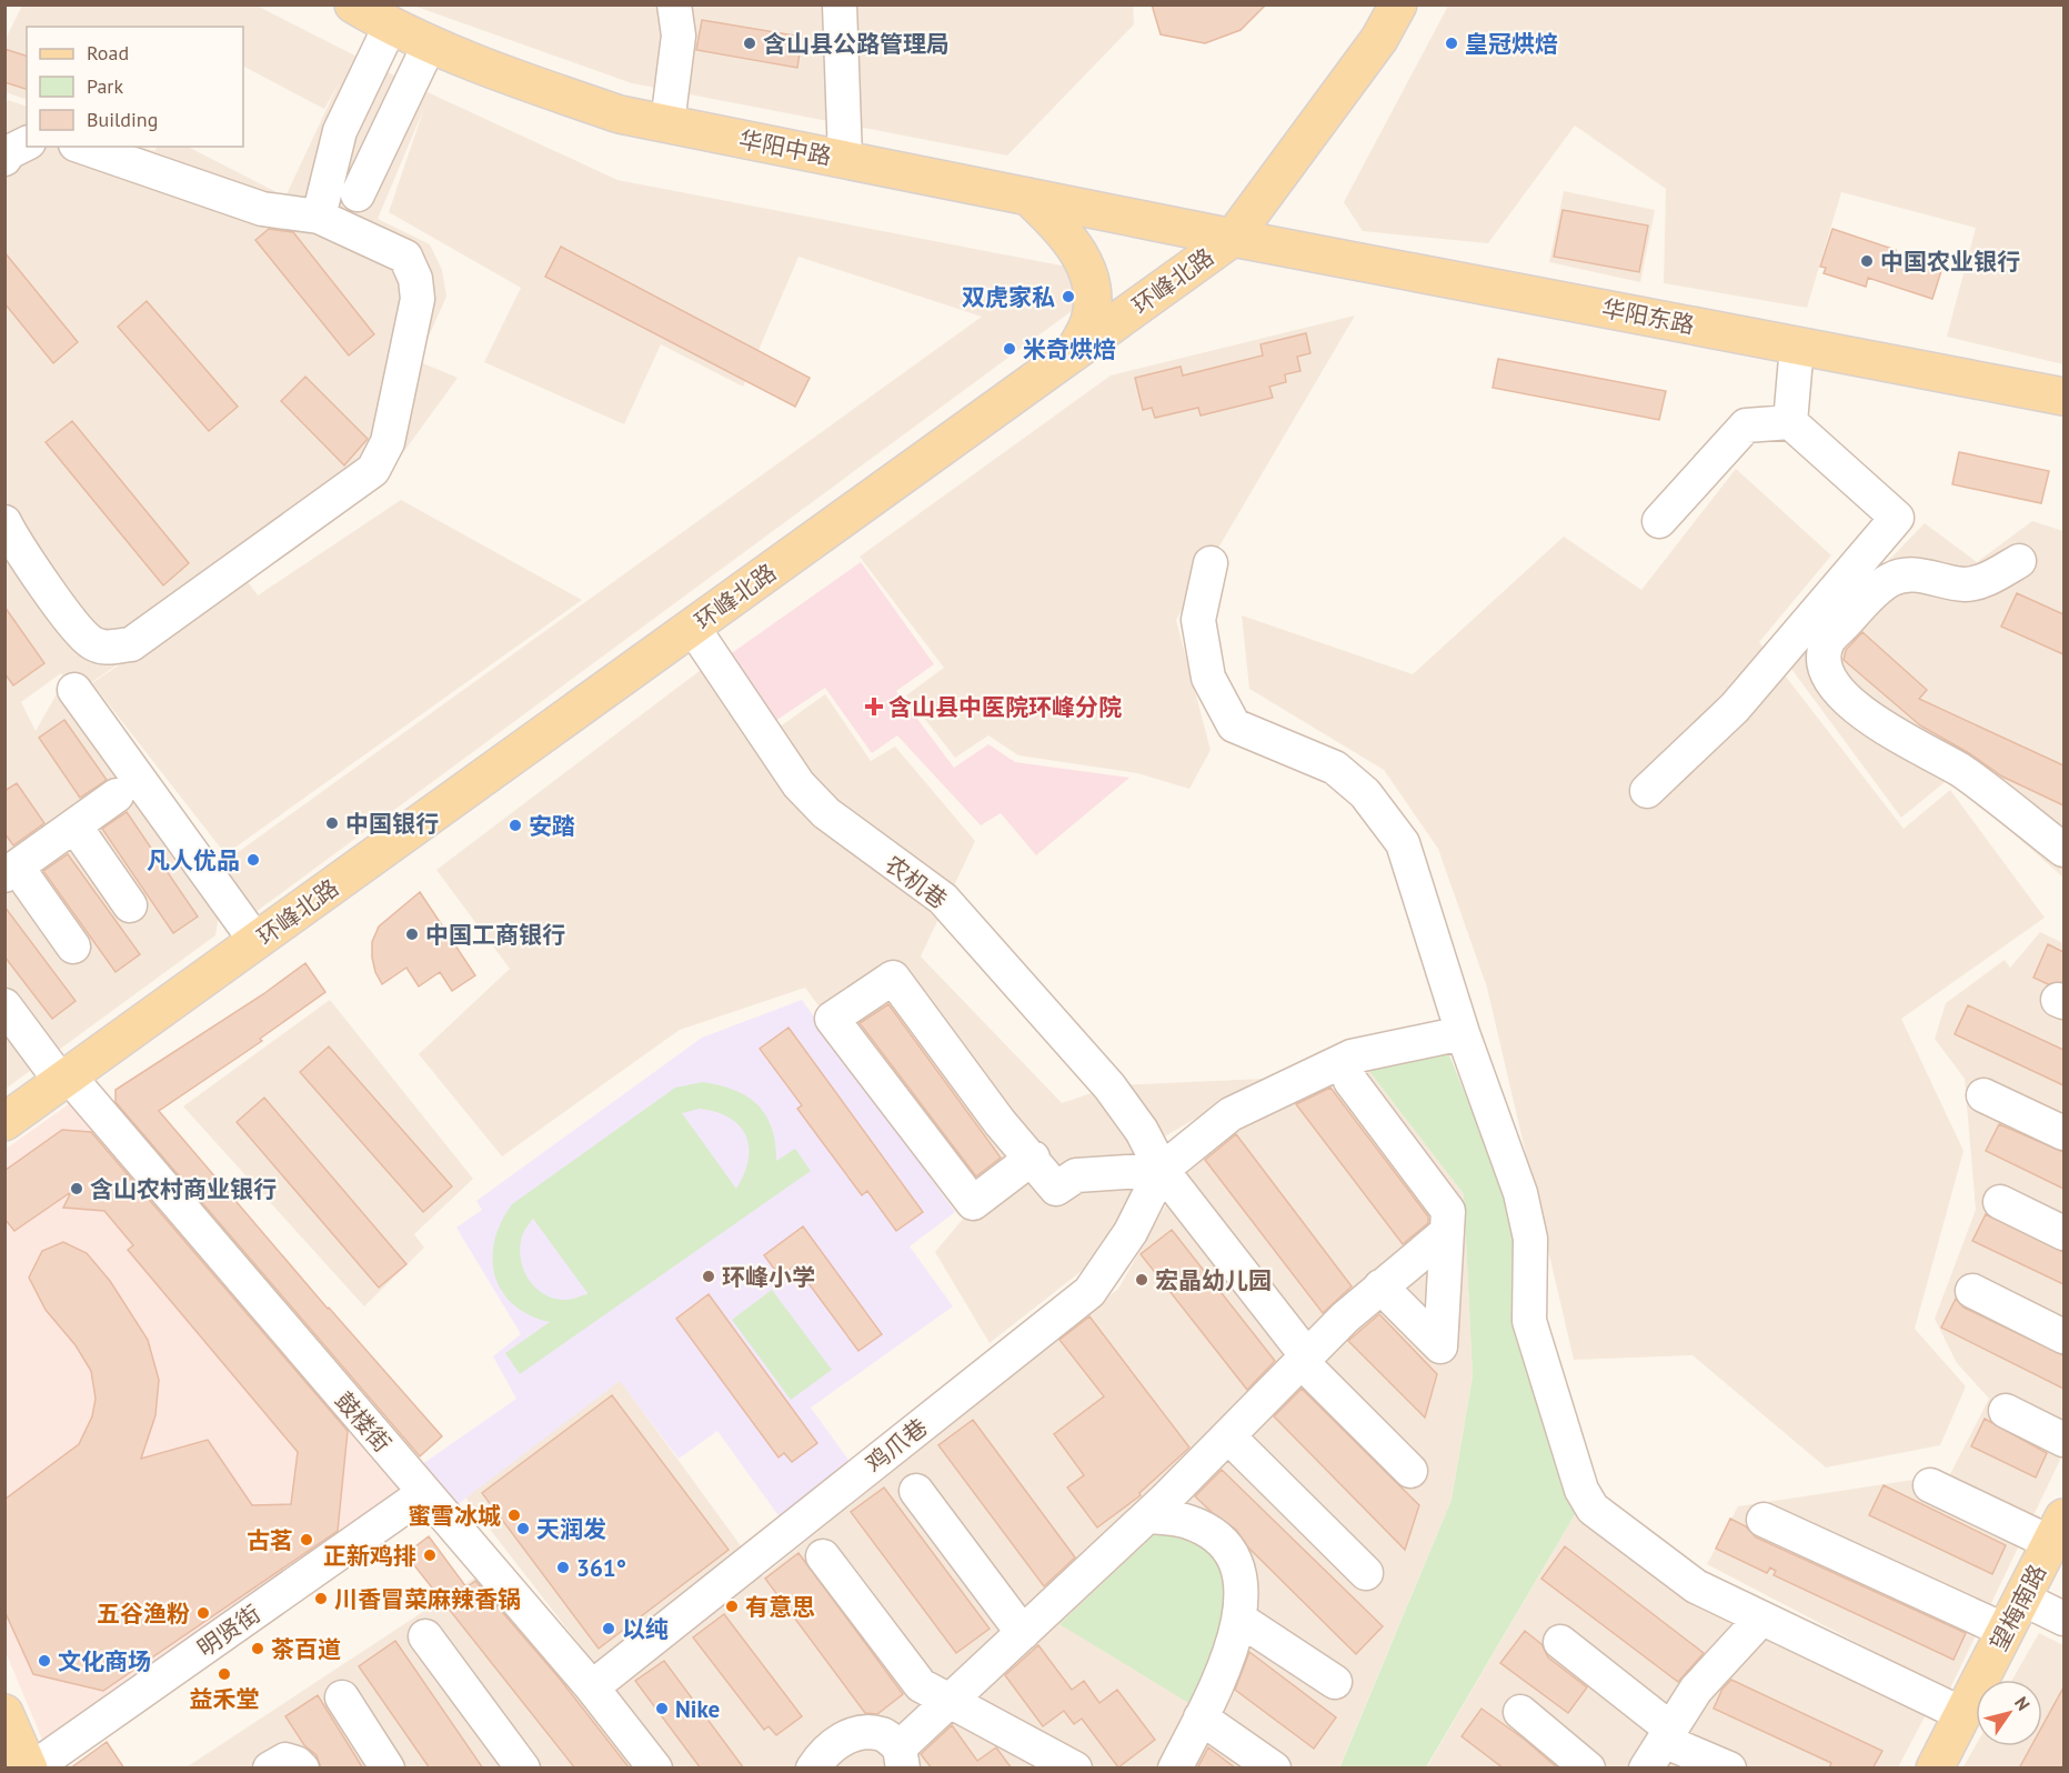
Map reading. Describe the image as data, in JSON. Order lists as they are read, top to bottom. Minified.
{"streets":{"main road":["华阳中路","环峰北路","华阳东路","望梅南路"],"street":["农机巷","鼓楼街","鸡爪巷","明贤街"]},"crossings":[["华阳中路","环峰北路"],["华阳中路","华阳东路"],["环峰北路","华阳东路"],["环峰北路","农机巷"],["环峰北路","鼓楼街"],["农机巷","鸡爪巷"],["鼓楼街","鸡爪巷"],["鼓楼街","明贤街"]],"places":{"other":["含山县公路管理局","皇冠烘焙","中国农业银行","双虎家私","米奇烘焙","中国银行","安踏","凡人优品","中国工商银行","含山农村商业银行","环峰小学","宏晶幼儿园","蜜雪冰城","天润发","古茗","正新鸡排","361°","川香冒菜麻辣香锅","有意思","五谷渔粉","以纯","茶百道","文化商场","益禾堂","Nike"],"health":["含山县中医院环峰分院"]},"legend":["Road","Park","Building"],"north":"top right"}
